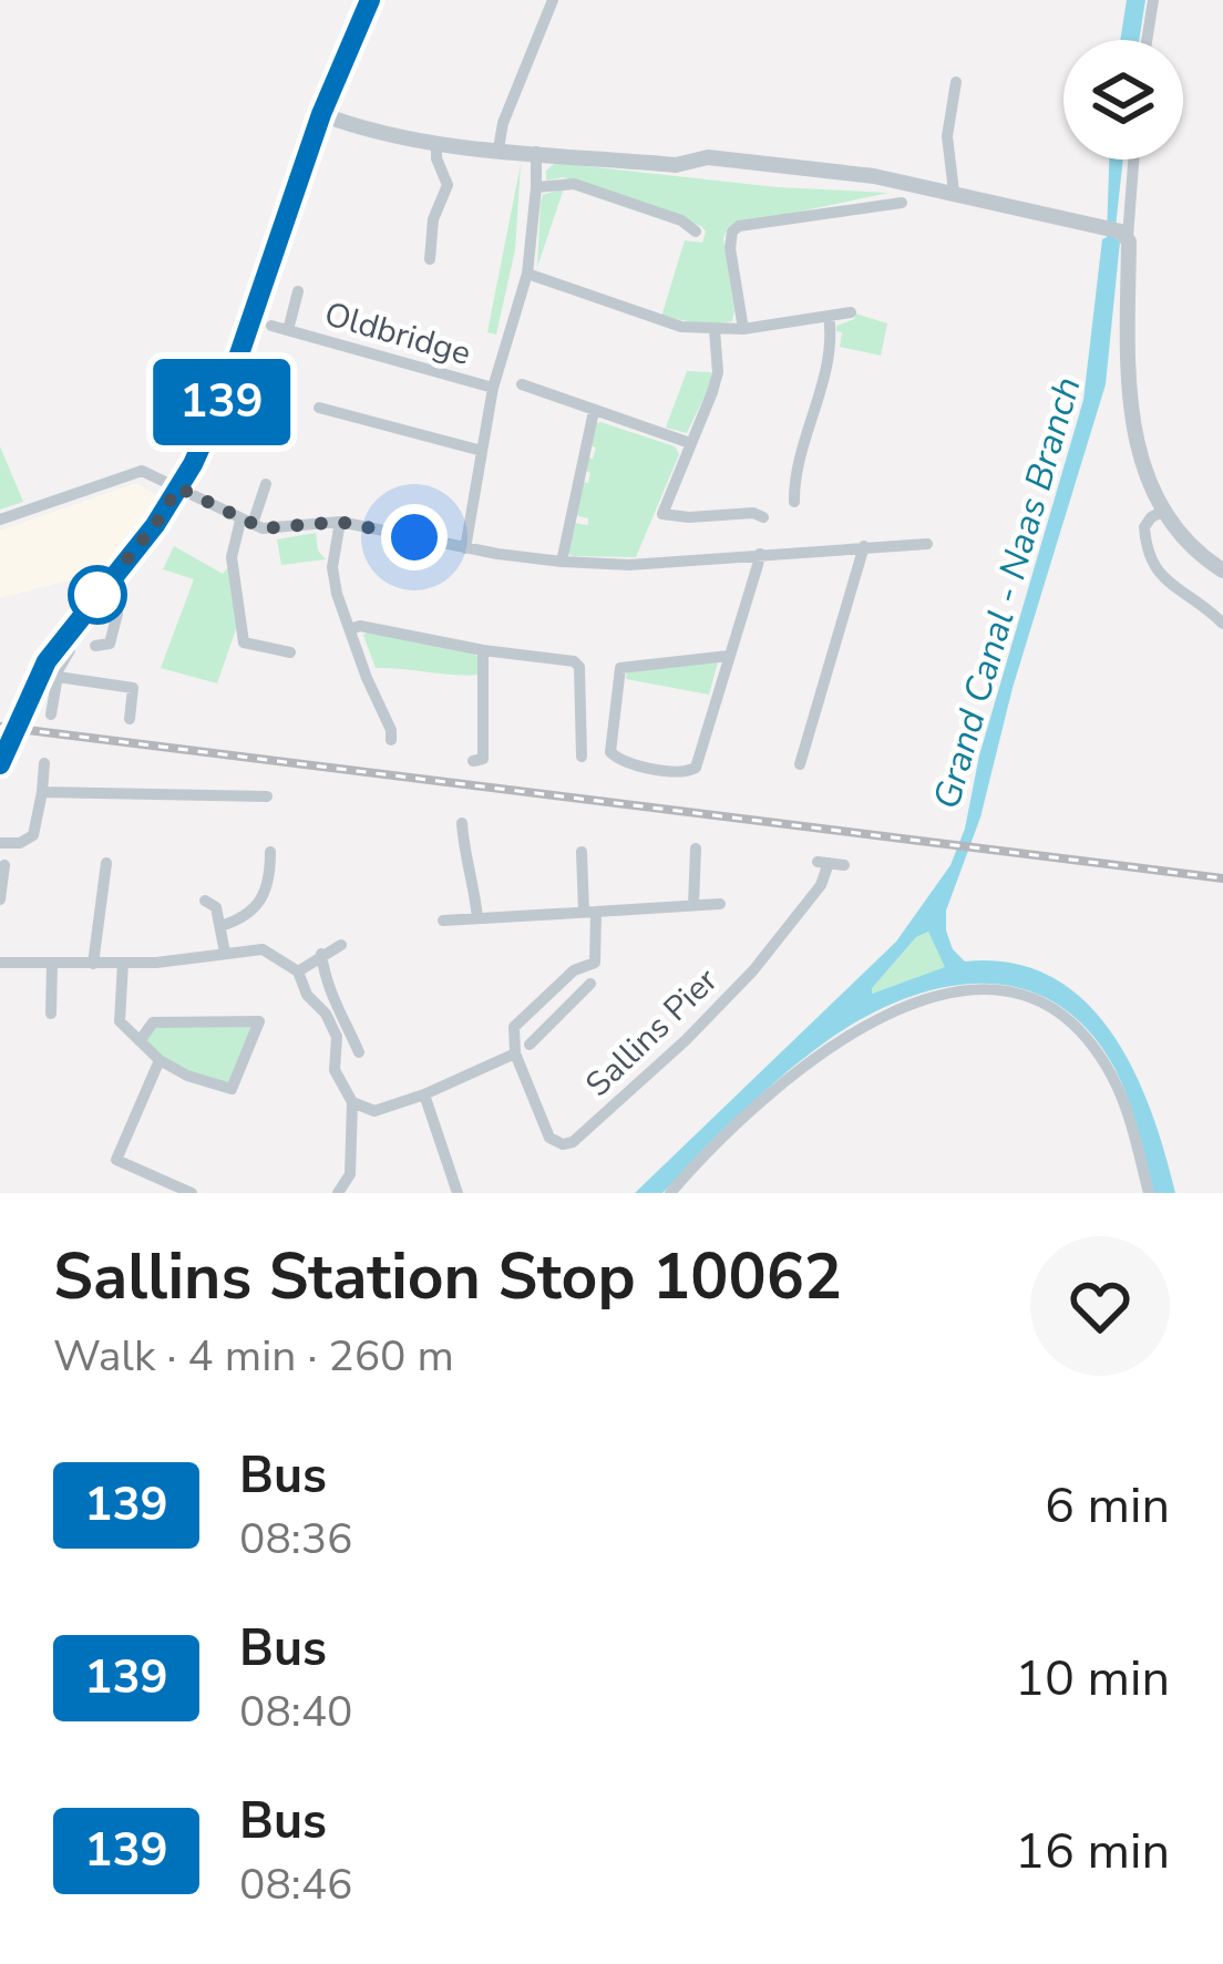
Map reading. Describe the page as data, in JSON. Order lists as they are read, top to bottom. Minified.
{"streets":{"street":["Oldbridge","Sallins Pier"]},"water":["Grand Canal - Naas Branch"],"lines":["bus line 139"],"page":{"on_map":"139","heading":["Sallins Station Stop 10062","Walk · 4 min · 260 m"],"list":[{"mark":"139","name":"Bus","note":"08:36","value":"6 min"},{"mark":"139","name":"Bus","note":"08:40","value":"10 min"},{"mark":"139","name":"Bus","note":"08:46","value":"16 min"}]}}
